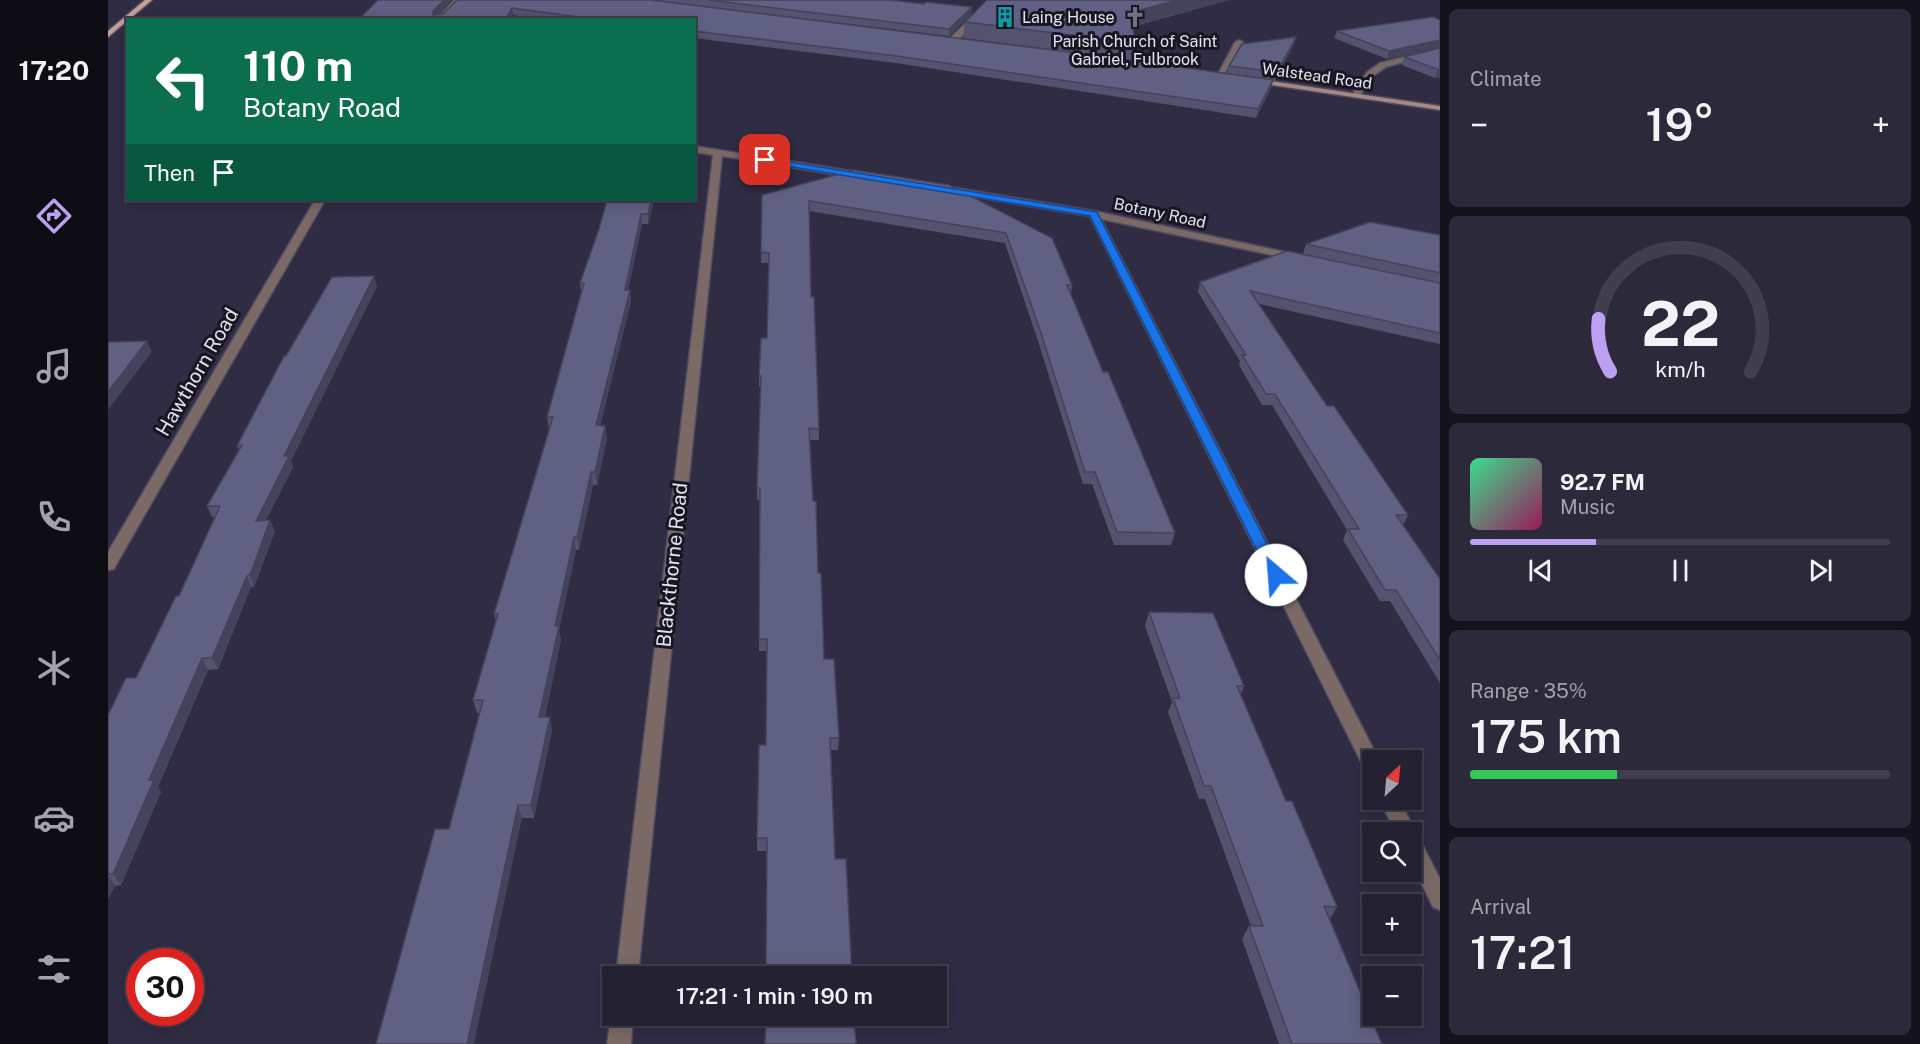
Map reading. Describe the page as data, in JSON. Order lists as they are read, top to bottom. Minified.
{"streets":{"street":["Walstead Road","Botany Road","Hawthorn Road","Blackthorne Road"]},"places":{"building":["Laing House"],"church":["Parish Church of Saint Gabriel, Fulbrook"]},"north":"top right","page":{"tabs":"17:20","tile":["Climate",["Range · 35%","175 km"],["Arrival","17:21"]],"turn":["110 m","Botany Road"],"heat":["−","19°","+"],"then":"Then","song":["92.7 FM","Music"],"map_buttons":["+","−"],"limit":"30","trip":"17:21 · 1 min · 190 m","gauge":["22","km/h"]}}
